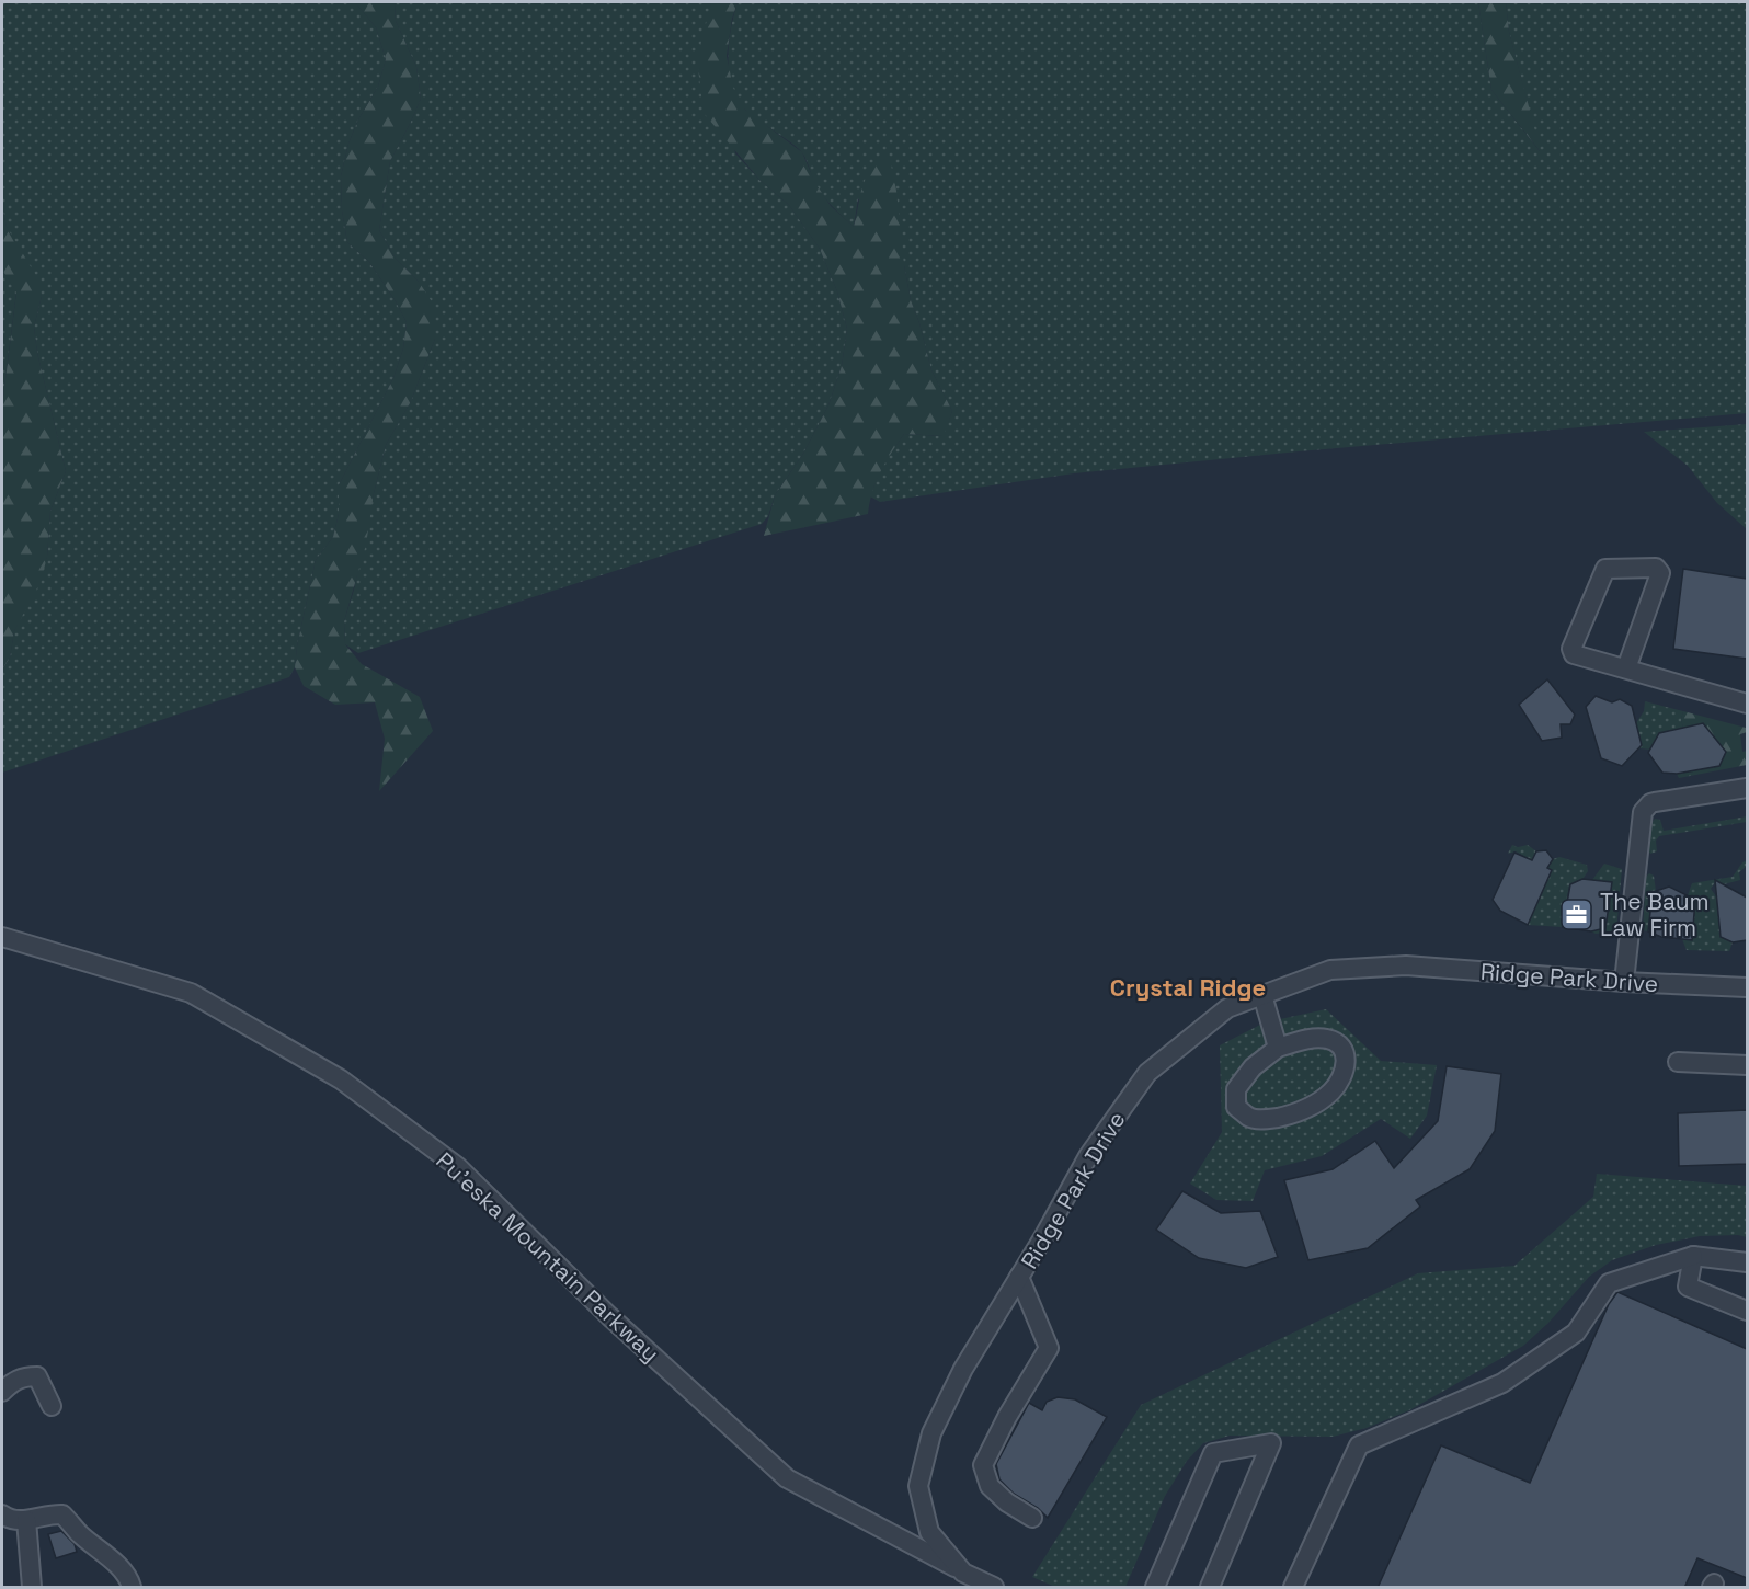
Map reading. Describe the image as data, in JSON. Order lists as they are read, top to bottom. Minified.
{"streets":{"street":["Ridge Park Drive","Pu'eska Mountain Parkway"]},"crossings":[["Ridge Park Drive","Pu'eska Mountain Parkway"]],"districts":["Crystal Ridge"],"places":{"office":["The Baum Law Firm"]}}
